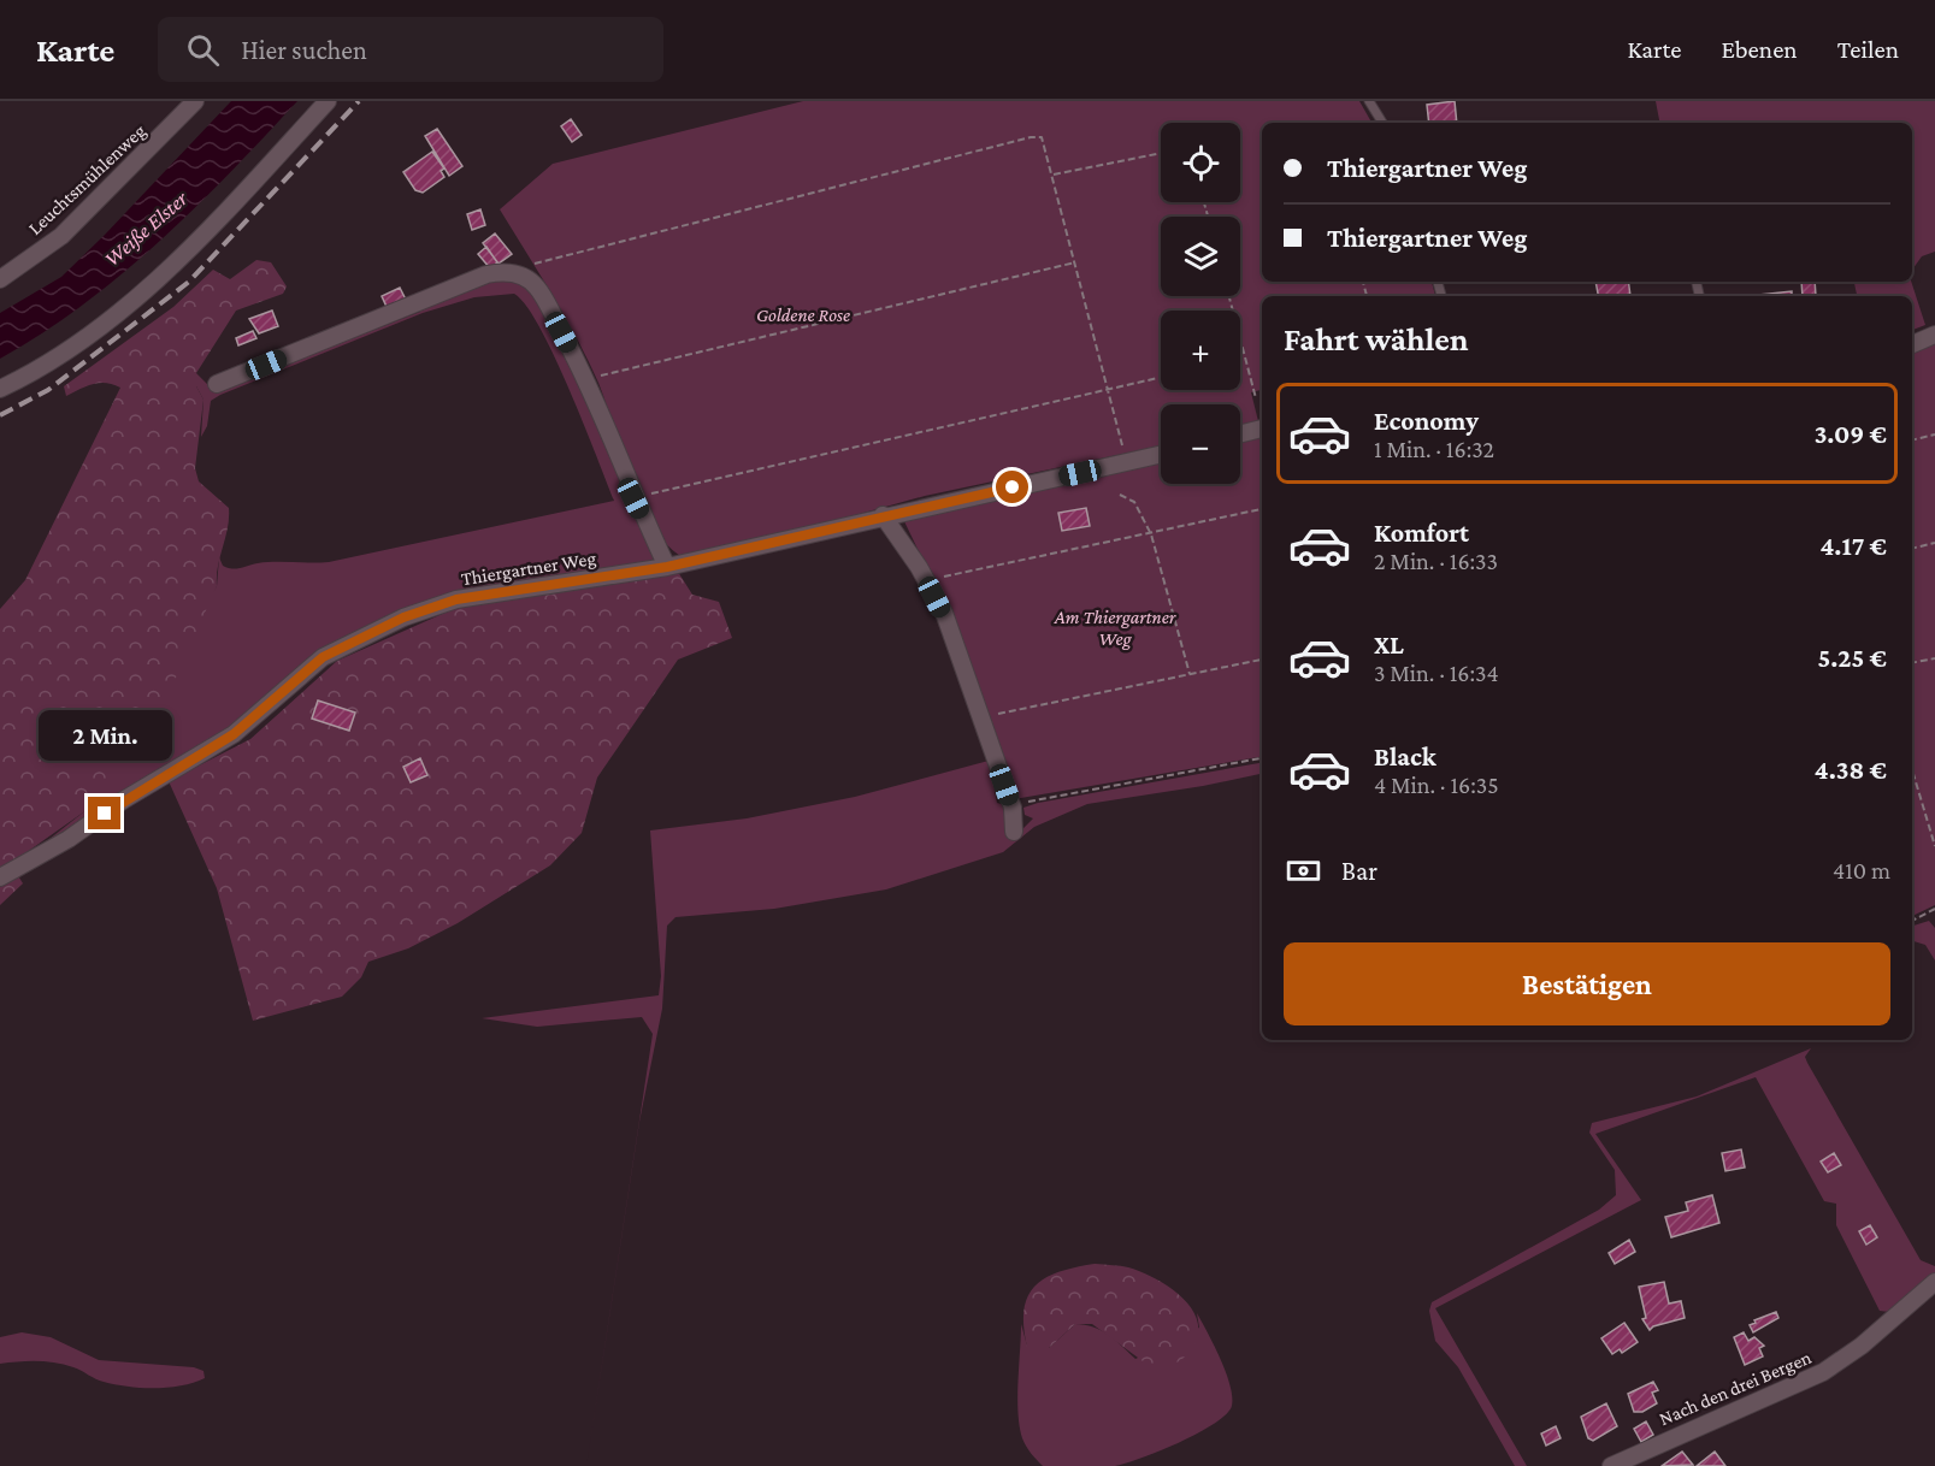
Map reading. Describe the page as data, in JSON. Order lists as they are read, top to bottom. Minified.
{"streets":{"street":["Leuchtsmühlenweg","Thiergartner Weg","Nach den drei Bergen"]},"water":["Weiße Elster"],"parks":["Goldene Rose","Am Thiergartner Weg"],"page":{"header":"Karte","search":"Hier suchen","nav":["Karte","Ebenen","Teilen"],"map_buttons":["+","−"],"banner":["Thiergartner Weg","Thiergartner Weg"],"heading":"Fahrt wählen","list":[{"name":"Economy","note":"1 Min. · 16:32","value":"3.09 €"},{"name":"Komfort","note":"2 Min. · 16:33","value":"4.17 €"},{"name":"XL","note":"3 Min. · 16:34","value":"5.25 €"},{"name":"Black","note":"4 Min. · 16:35","value":"4.38 €"}],"bubble":"2 Min.","pay":["Bar","410 m"],"buttons":"Bestätigen"}}
